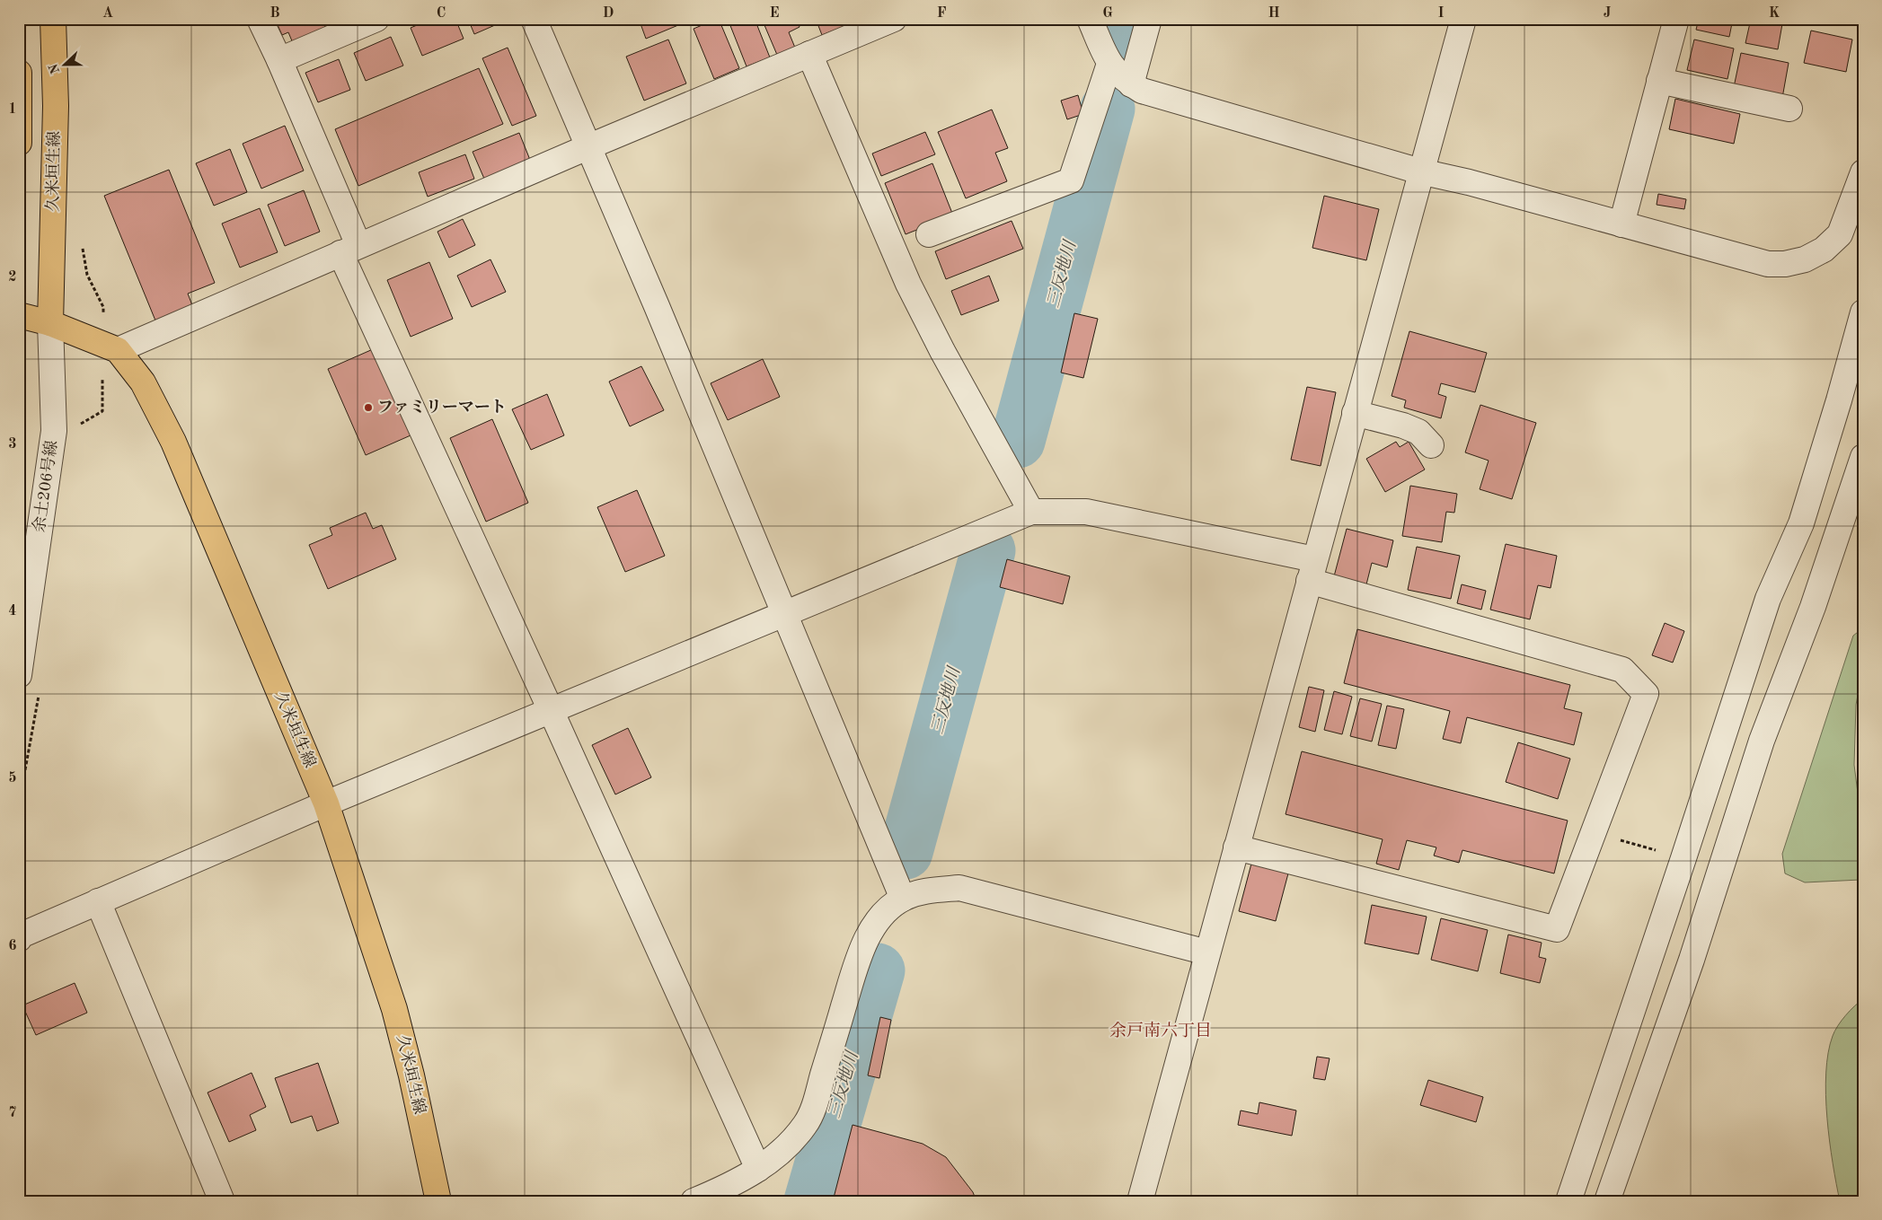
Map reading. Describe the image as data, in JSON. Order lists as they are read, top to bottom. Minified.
{"streets":{"main road":["久米垣生線"],"street":["余土206号線"]},"crossings":[["久米垣生線","余土206号線"]],"districts":["余戸南六丁目"],"water":["三反地川"],"places":["ファミリーマート"],"north":"left","grid":{"columns":["A","B","C","D","E","F","G","H","I","J","K"],"rows":["1","2","3","4","5","6","7"]}}
